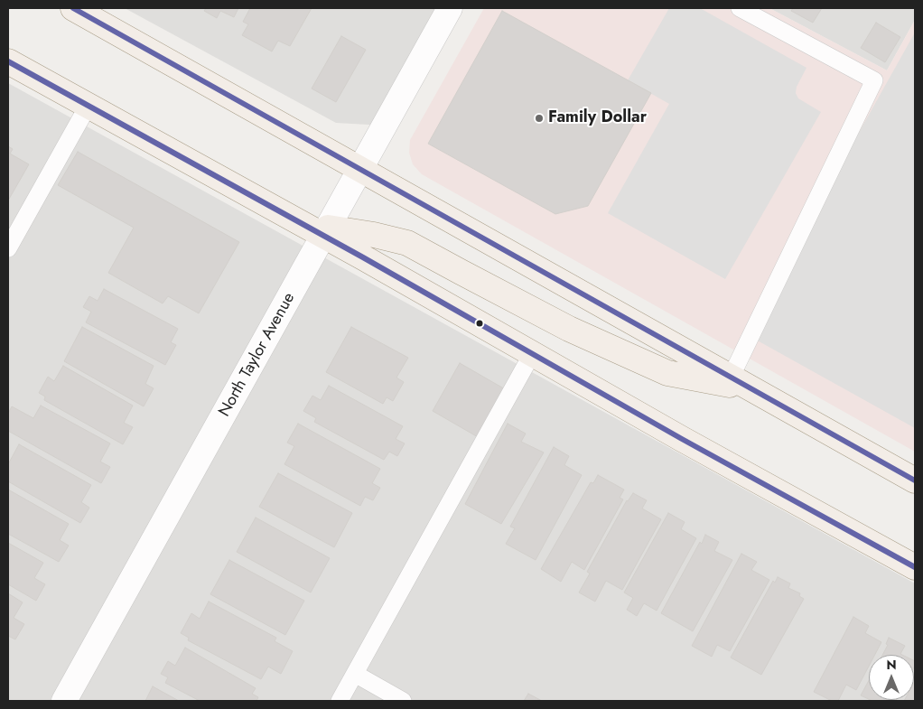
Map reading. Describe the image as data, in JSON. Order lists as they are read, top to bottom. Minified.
{"streets":{"street":["North Taylor Avenue"]},"places":["Family Dollar"],"north":"top"}
